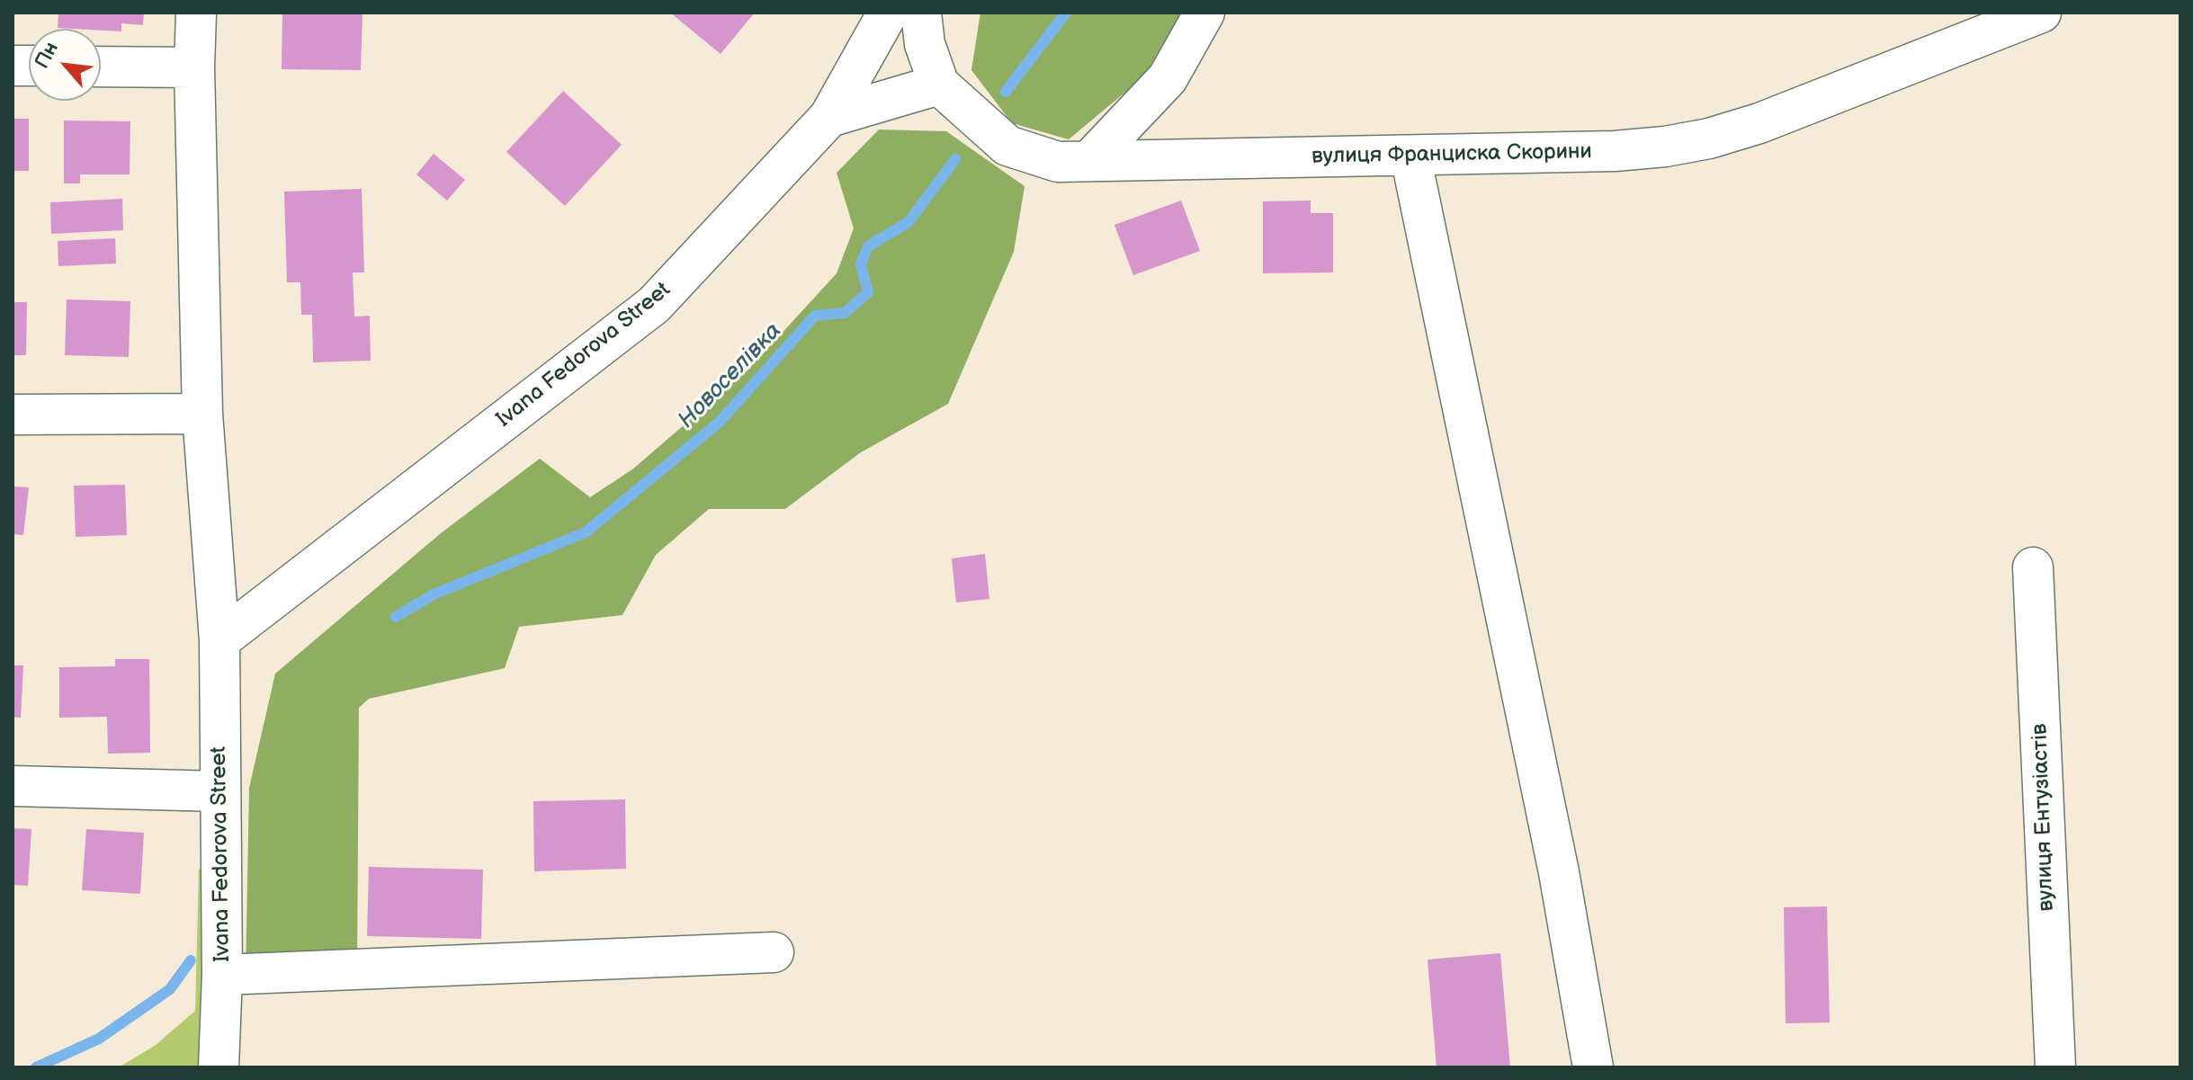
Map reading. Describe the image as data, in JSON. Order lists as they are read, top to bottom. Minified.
{"streets":{"street":["вулиця Франциска Скорини","Ivana Fedorova Street","вулиця Ентузіастів"]},"water":["Новоселівка"],"north":"top left"}
